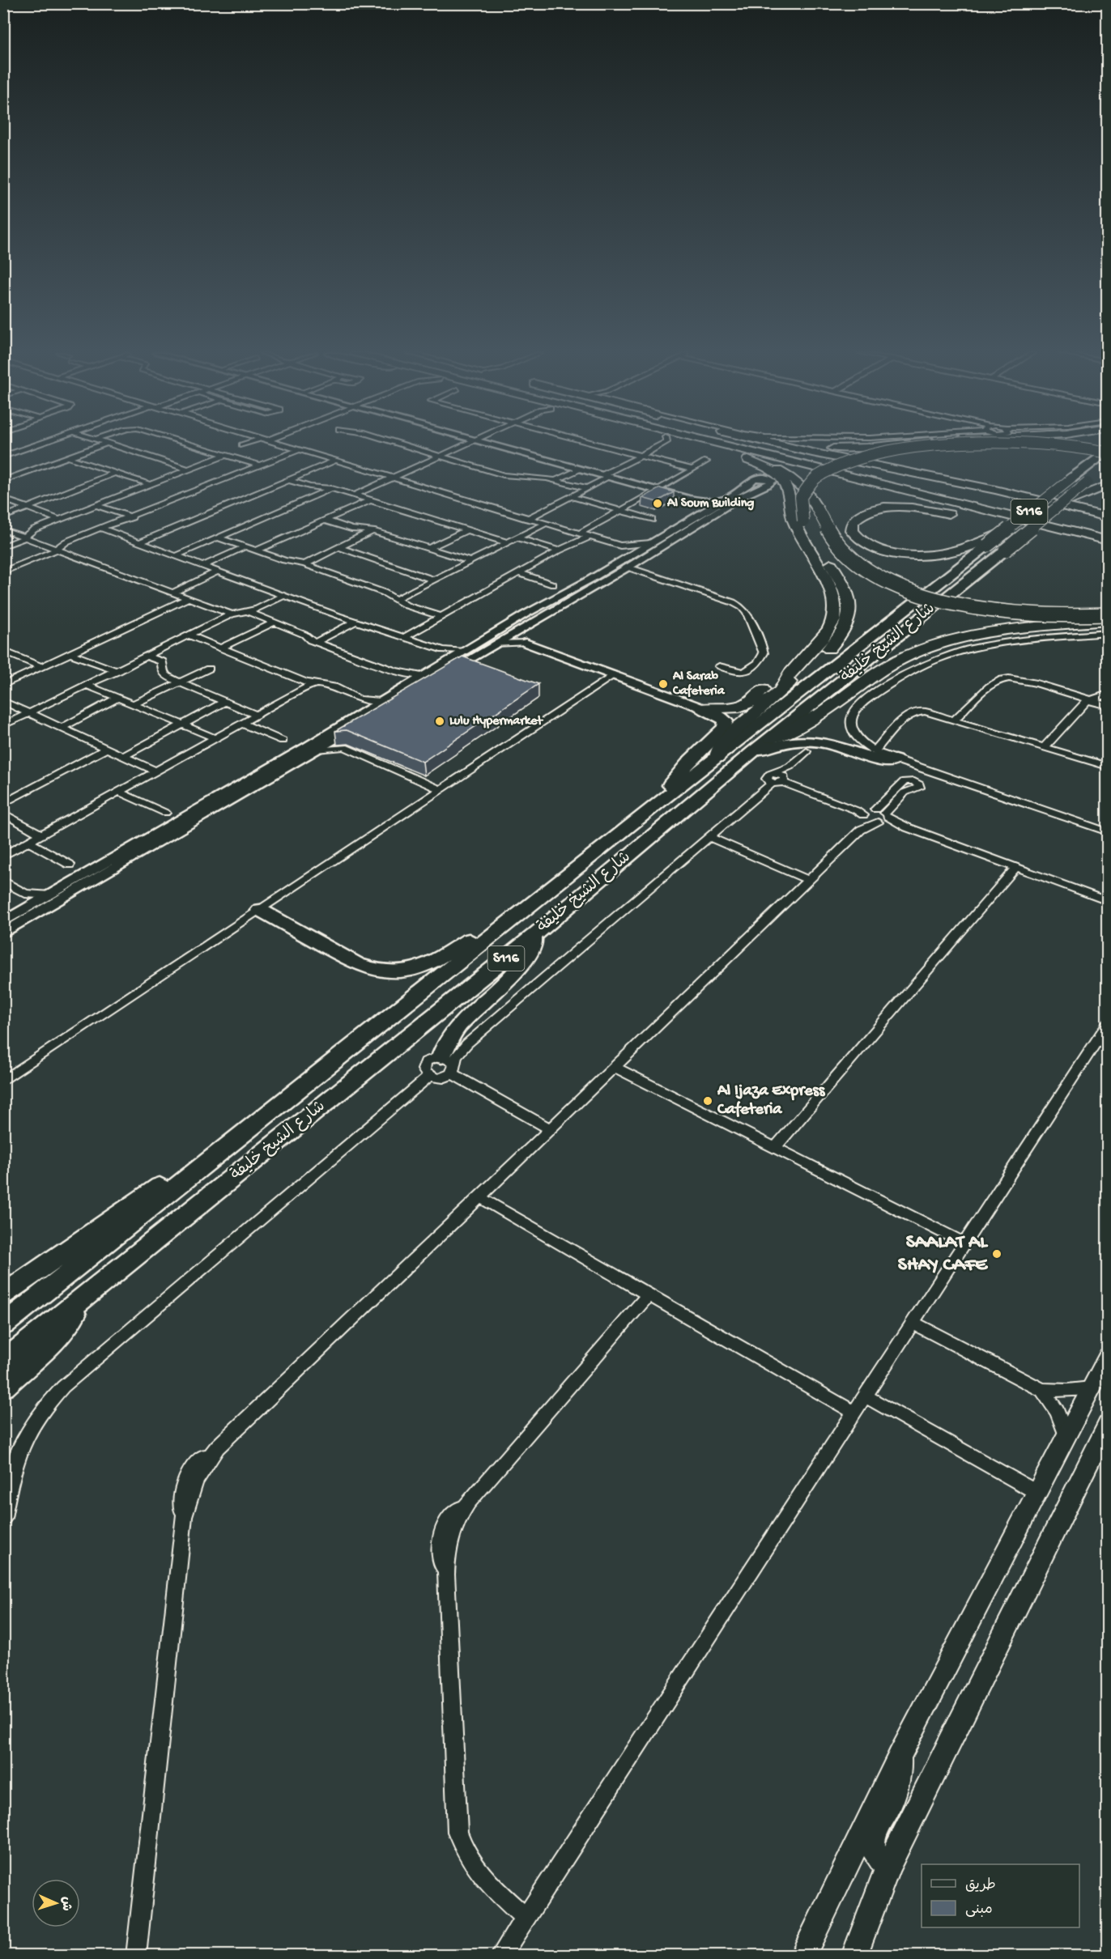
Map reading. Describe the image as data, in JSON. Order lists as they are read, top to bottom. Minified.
{"streets":{"highway":["S116","شارع الشيخ خليفة"]},"crossings":[["S116","شارع الشيخ خليفة"]],"places":["Al Soum Building","Al Sarab Cafeteria","Lulu Hypermarket","Al Ijaza Express Cafeteria","SAALAT AL SHAY CAFE"],"legend":["طريق","مبنى"],"north":"right"}
